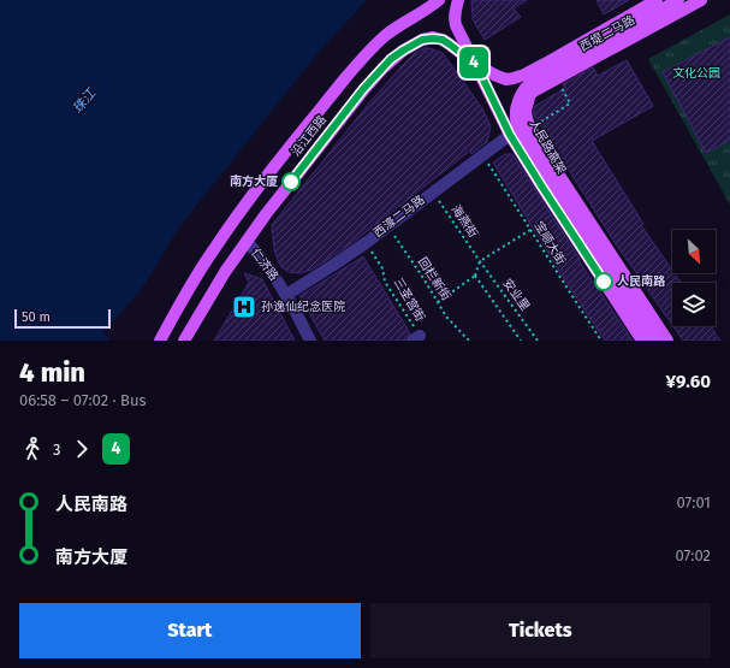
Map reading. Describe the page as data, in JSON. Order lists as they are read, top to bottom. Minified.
{"streets":{"main road":["西堤二马路","沿江西路","人民路高架"],"street":["西濠二马路","仁济路"],"path":["海燕街","宝顺大街","回栏新街","安业里","三圣宫街"]},"crossings":[["西堤二马路","沿江西路"],["沿江西路","仁济路"],["西濠二马路","海燕街"],["西濠二马路","宝顺大街"],["西濠二马路","仁济路"],["西濠二马路","回栏新街"],["西濠二马路","三圣宫街"],["海燕街","安业里"]],"water":["珠江"],"parks":["文化公园"],"places":{"other":["南方大厦","人民南路"],"hospital":["孙逸仙纪念医院"]},"lines":["bus line 4"],"scale_bar":"50 m","north":"bottom right","page":{"on_map":"4","scale":"50 m","heading":["4 min","06:58 – 07:02 · Bus","¥9.60"],"legs":["3","4"],"list":[{"name":"人民南路","value":"07:01"},{"name":"南方大厦","value":"07:02"}],"buttons":["Start","Tickets"]}}
